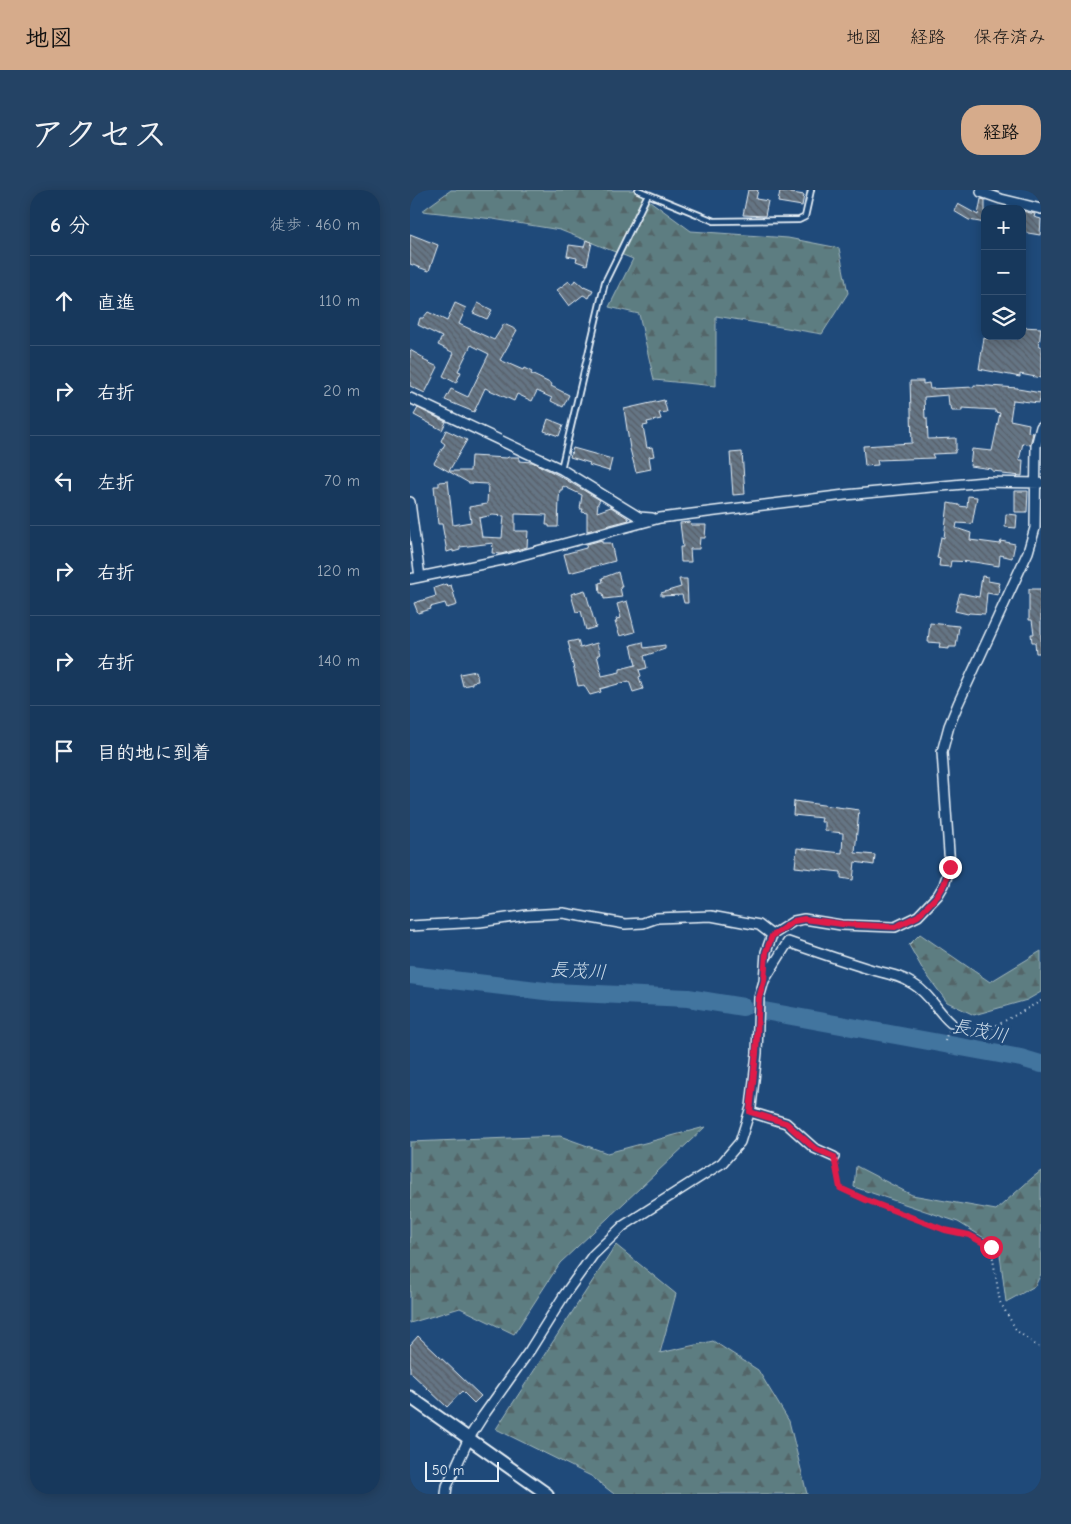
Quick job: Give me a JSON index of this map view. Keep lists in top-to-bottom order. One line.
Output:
{"water":["長茂川"],"scale_bar":"50 m","page":{"header":"地図","nav":["地図","経路","保存済み"],"title":"アクセス","buttons":"経路","heading":["6 分","徒歩 · 460 m"],"map_buttons":["+","−"],"list":[["直進","110 m"],["右折","20 m"],["左折","70 m"],["右折","120 m"],["右折","140 m"],"目的地に到着"],"scale":"50 m"}}
